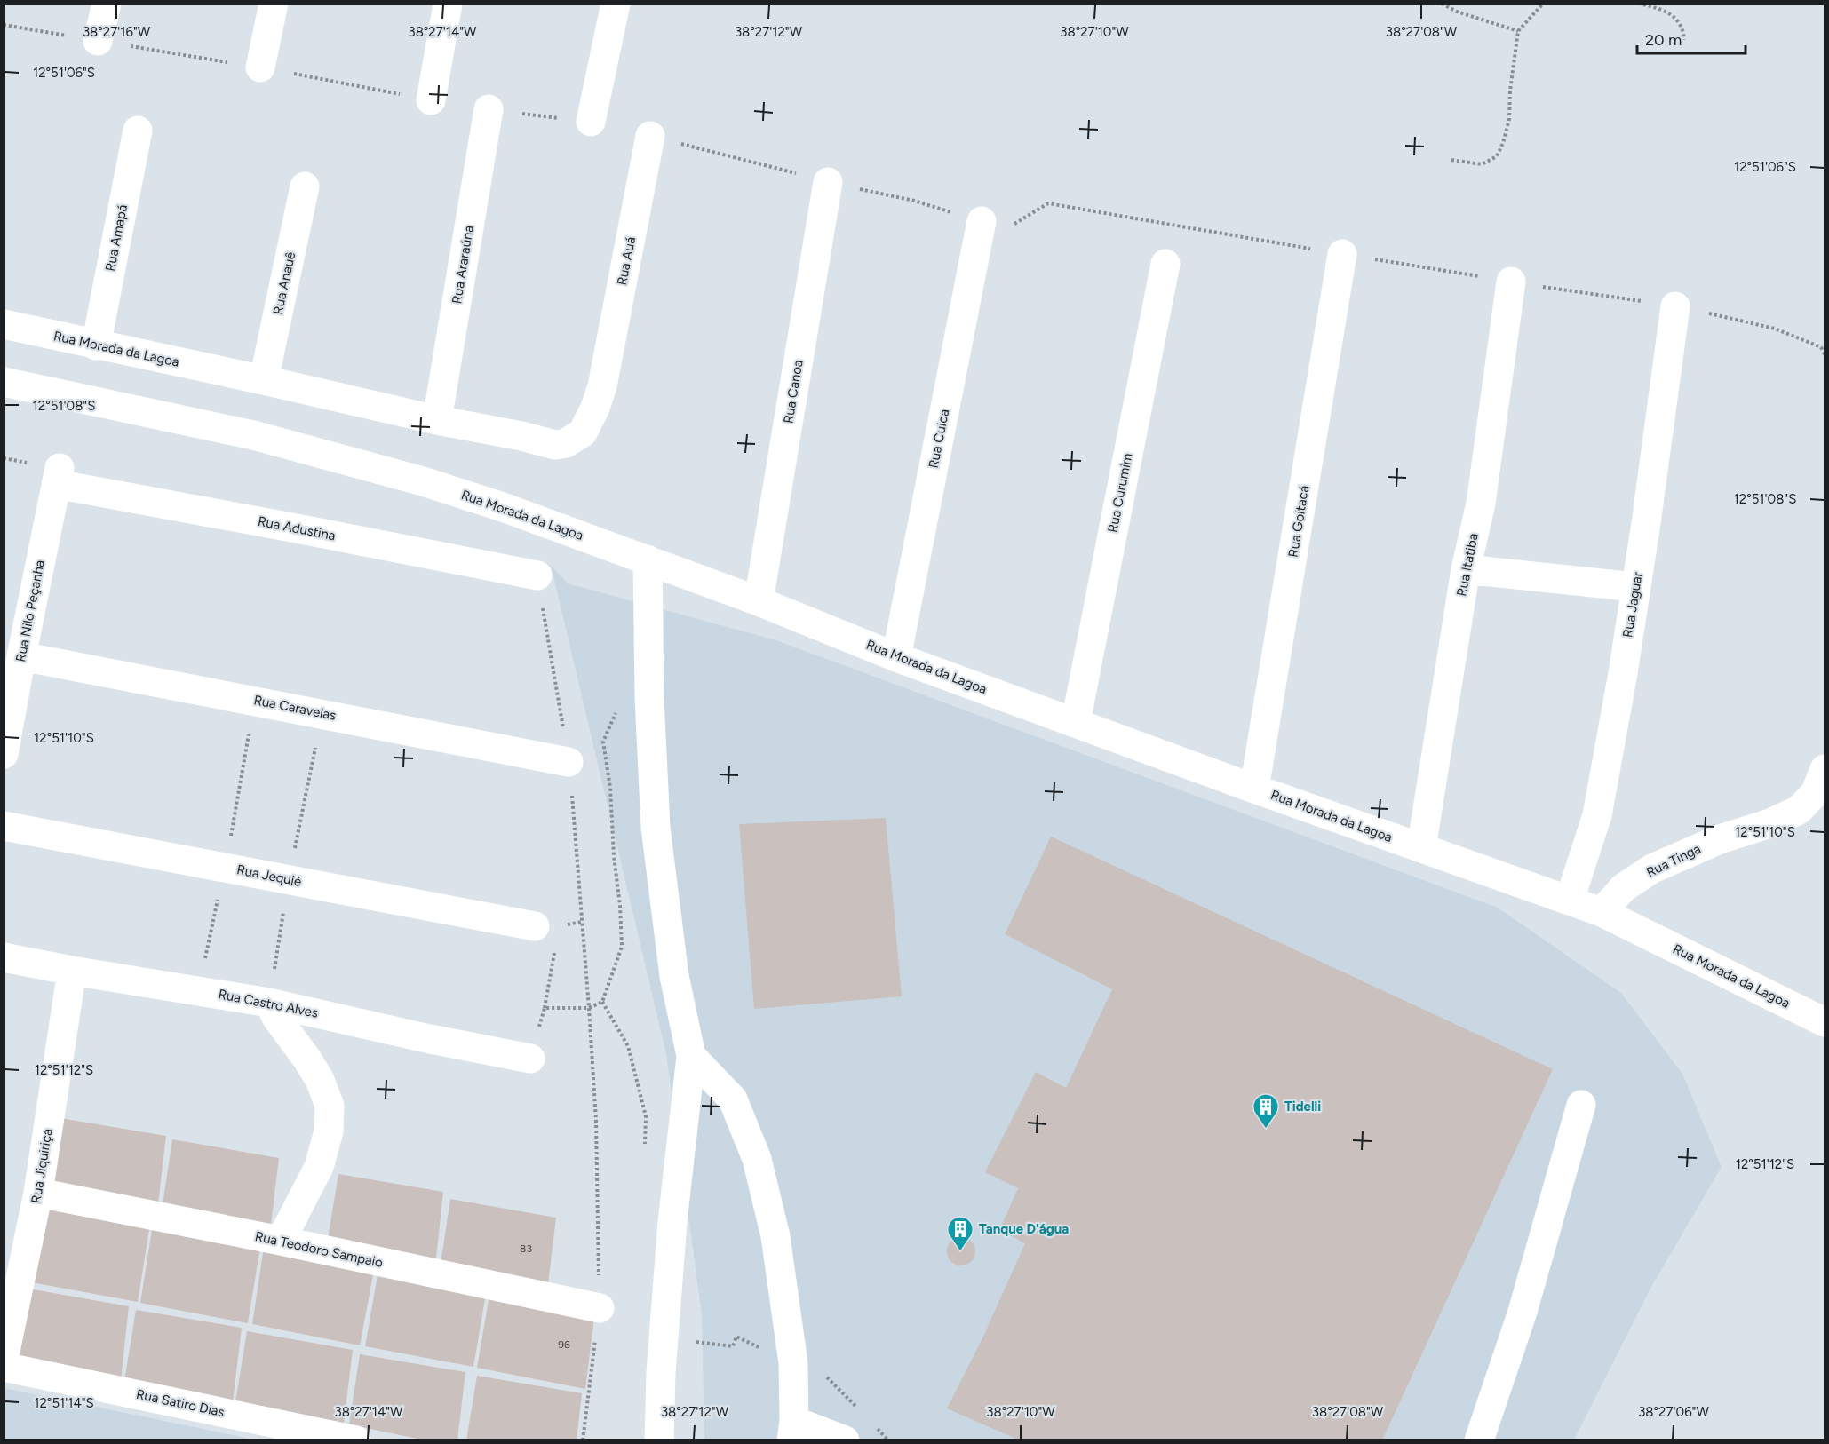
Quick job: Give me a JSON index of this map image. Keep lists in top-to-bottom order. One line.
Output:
{"streets":{"street":["Rua Amapá","Rua Auá","Rua Araraúna","Rua Anauê","Rua Morada da Lagoa","Rua Canoa","Rua Cuica","Rua Curumim","Rua Goitacá","Rua Adustina","Rua Itatiba","Rua Jaguar","Rua Nilo Peçanha","Rua Caravelas","Rua Tinga","Rua Jequié","Rua Castro Alves","Rua Jiquiriça","Rua Teodoro Sampaio","Rua Satiro Dias"]},"crossings":[["Rua Amapá","Rua Morada da Lagoa"],["Rua Auá","Rua Morada da Lagoa"],["Rua Araraúna","Rua Morada da Lagoa"],["Rua Anauê","Rua Morada da Lagoa"],["Rua Morada da Lagoa","Rua Canoa"],["Rua Morada da Lagoa","Rua Cuica"],["Rua Morada da Lagoa","Rua Curumim"],["Rua Morada da Lagoa","Rua Goitacá"],["Rua Morada da Lagoa","Rua Itatiba"],["Rua Morada da Lagoa","Rua Jaguar"],["Rua Morada da Lagoa","Rua Tinga"],["Rua Adustina","Rua Nilo Peçanha"],["Rua Nilo Peçanha","Rua Caravelas"],["Rua Castro Alves","Rua Jiquiriça"],["Rua Jiquiriça","Rua Teodoro Sampaio"]],"places":{"building":["Tidelli","Tanque D'água"]},"house_numbers":["83","96"],"scale_bar":"20 m","coordinates":["38°27'16\"W","38°27'14\"W","38°27'12\"W","38°27'10\"W","38°27'08\"W","12°51'06\"S","12°51'08\"S","12°51'10\"S","12°51'12\"S","12°51'14\"S","38°27'06\"W"]}
